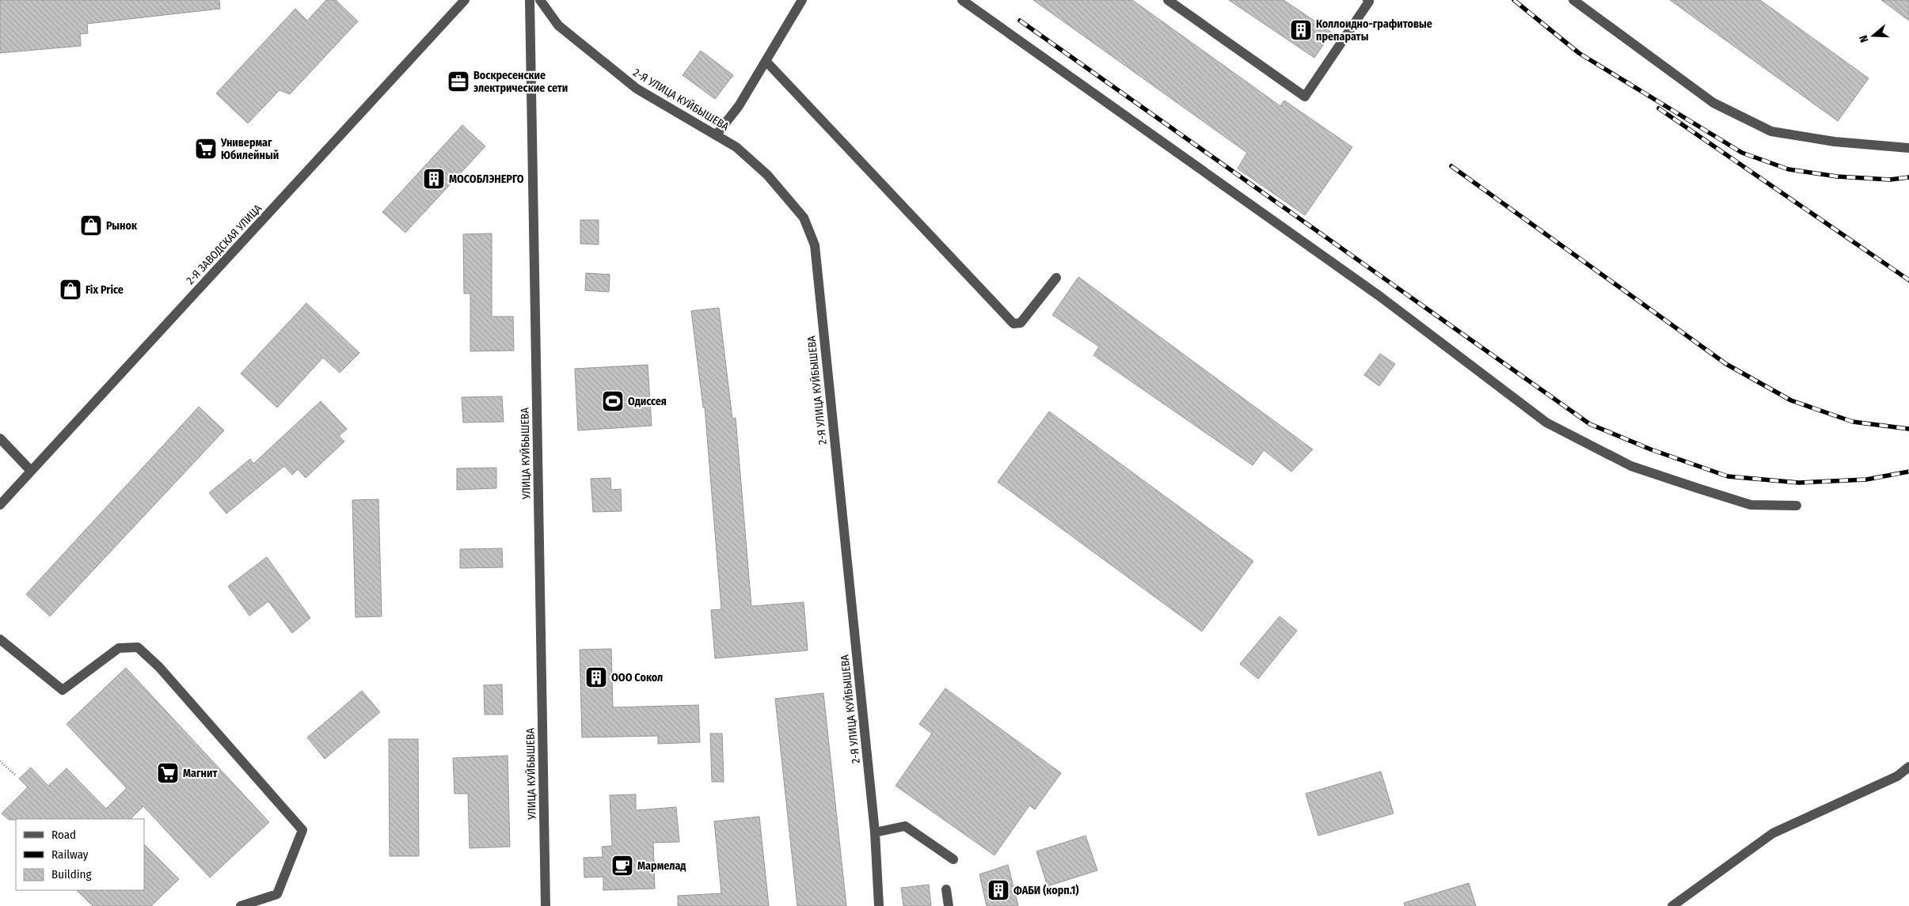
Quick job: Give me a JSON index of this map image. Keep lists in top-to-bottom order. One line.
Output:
{"streets":{"street":["2-Я УЛИЦА КУЙБЫШЕВА","2-Я ЗАВОДСКАЯ УЛИЦА","УЛИЦА КУЙБЫШЕВА"]},"places":{"building":["Коллоидно-графитовые препараты","МОСОБЛЭНЕРГО","ООО Сокол","ФАБИ (корп.1)"],"office":["Воскресенские электрические сети"],"supermarket":["Универмаг Юбилейный","Магнит"],"shop":["Рынок","Fix Price"],"sports":["Одиссея"],"cafe":["Мармелад"]},"legend":["Road","Railway","Building"],"north":"left"}
